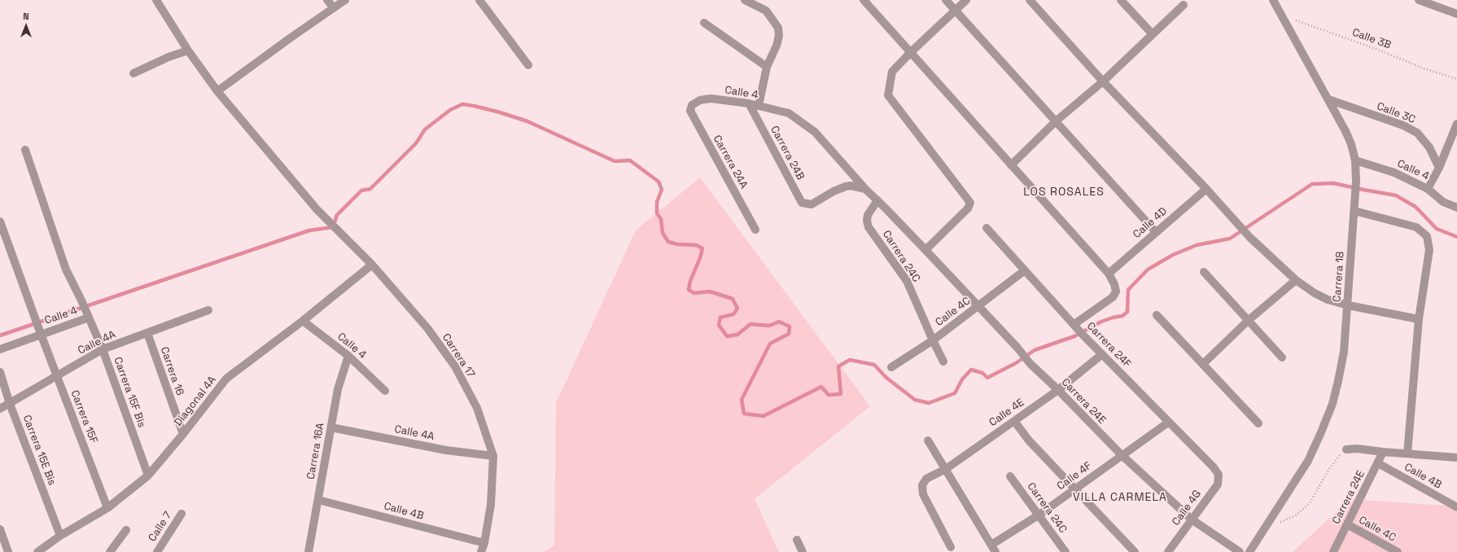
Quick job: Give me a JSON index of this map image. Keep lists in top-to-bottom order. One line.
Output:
{"streets":{"street":["Calle 4","Calle 3C","Carrera 24B","Carrera 24A","Calle 4D","Carrera 24C","Carrera 18","Calle 4C","Calle 4A","Carrera 24F","Carrera 17","Carrera 16","Carrera 15F Bis","Diagonal 4A","Carrera 24E","Calle 4E","Carrera 15F","Carrera 15E Bis","Carrera 16A","Calle 4F","Calle 4B","Calle 4G","Calle 7"],"path":["Calle 3B"]},"crossings":[["Calle 3B","Carrera 18"],["Calle 4","Carrera 24B"],["Calle 4","Carrera 24A"],["Calle 4","Carrera 24C"],["Calle 4","Carrera 18"],["Calle 4","Carrera 15F Bis"],["Calle 4","Diagonal 4A"],["Calle 4","Carrera 15F"],["Calle 4","Carrera 16A"],["Calle 3C","Carrera 18"],["Carrera 24B","Carrera 24C"],["Carrera 24C","Calle 4C"],["Carrera 24C","Carrera 24E"],["Carrera 24C","Calle 4F"],["Calle 4C","Carrera 24F"],["Calle 4C","Carrera 24E"],["Calle 4A","Carrera 17"],["Calle 4A","Carrera 16"],["Calle 4A","Carrera 15F Bis"],["Calle 4A","Carrera 15F"],["Calle 4A","Carrera 15E Bis"],["Calle 4A","Carrera 16A"],["Carrera 24F","Calle 4E"],["Carrera 24F","Calle 4F"],["Carrera 24F","Calle 4G"],["Carrera 17","Diagonal 4A"],["Carrera 17","Calle 4B"],["Carrera 16","Diagonal 4A"],["Carrera 15F Bis","Diagonal 4A"],["Diagonal 4A","Carrera 15F"],["Diagonal 4A","Carrera 15E Bis"],["Carrera 24E","Calle 4E"],["Carrera 24E","Calle 4F"],["Carrera 24E","Calle 4B"],["Carrera 24E","Calle 4G"],["Carrera 16A","Calle 4B"]],"districts":["LOS ROSALES","VILLA CARMELA"],"north":"top"}
